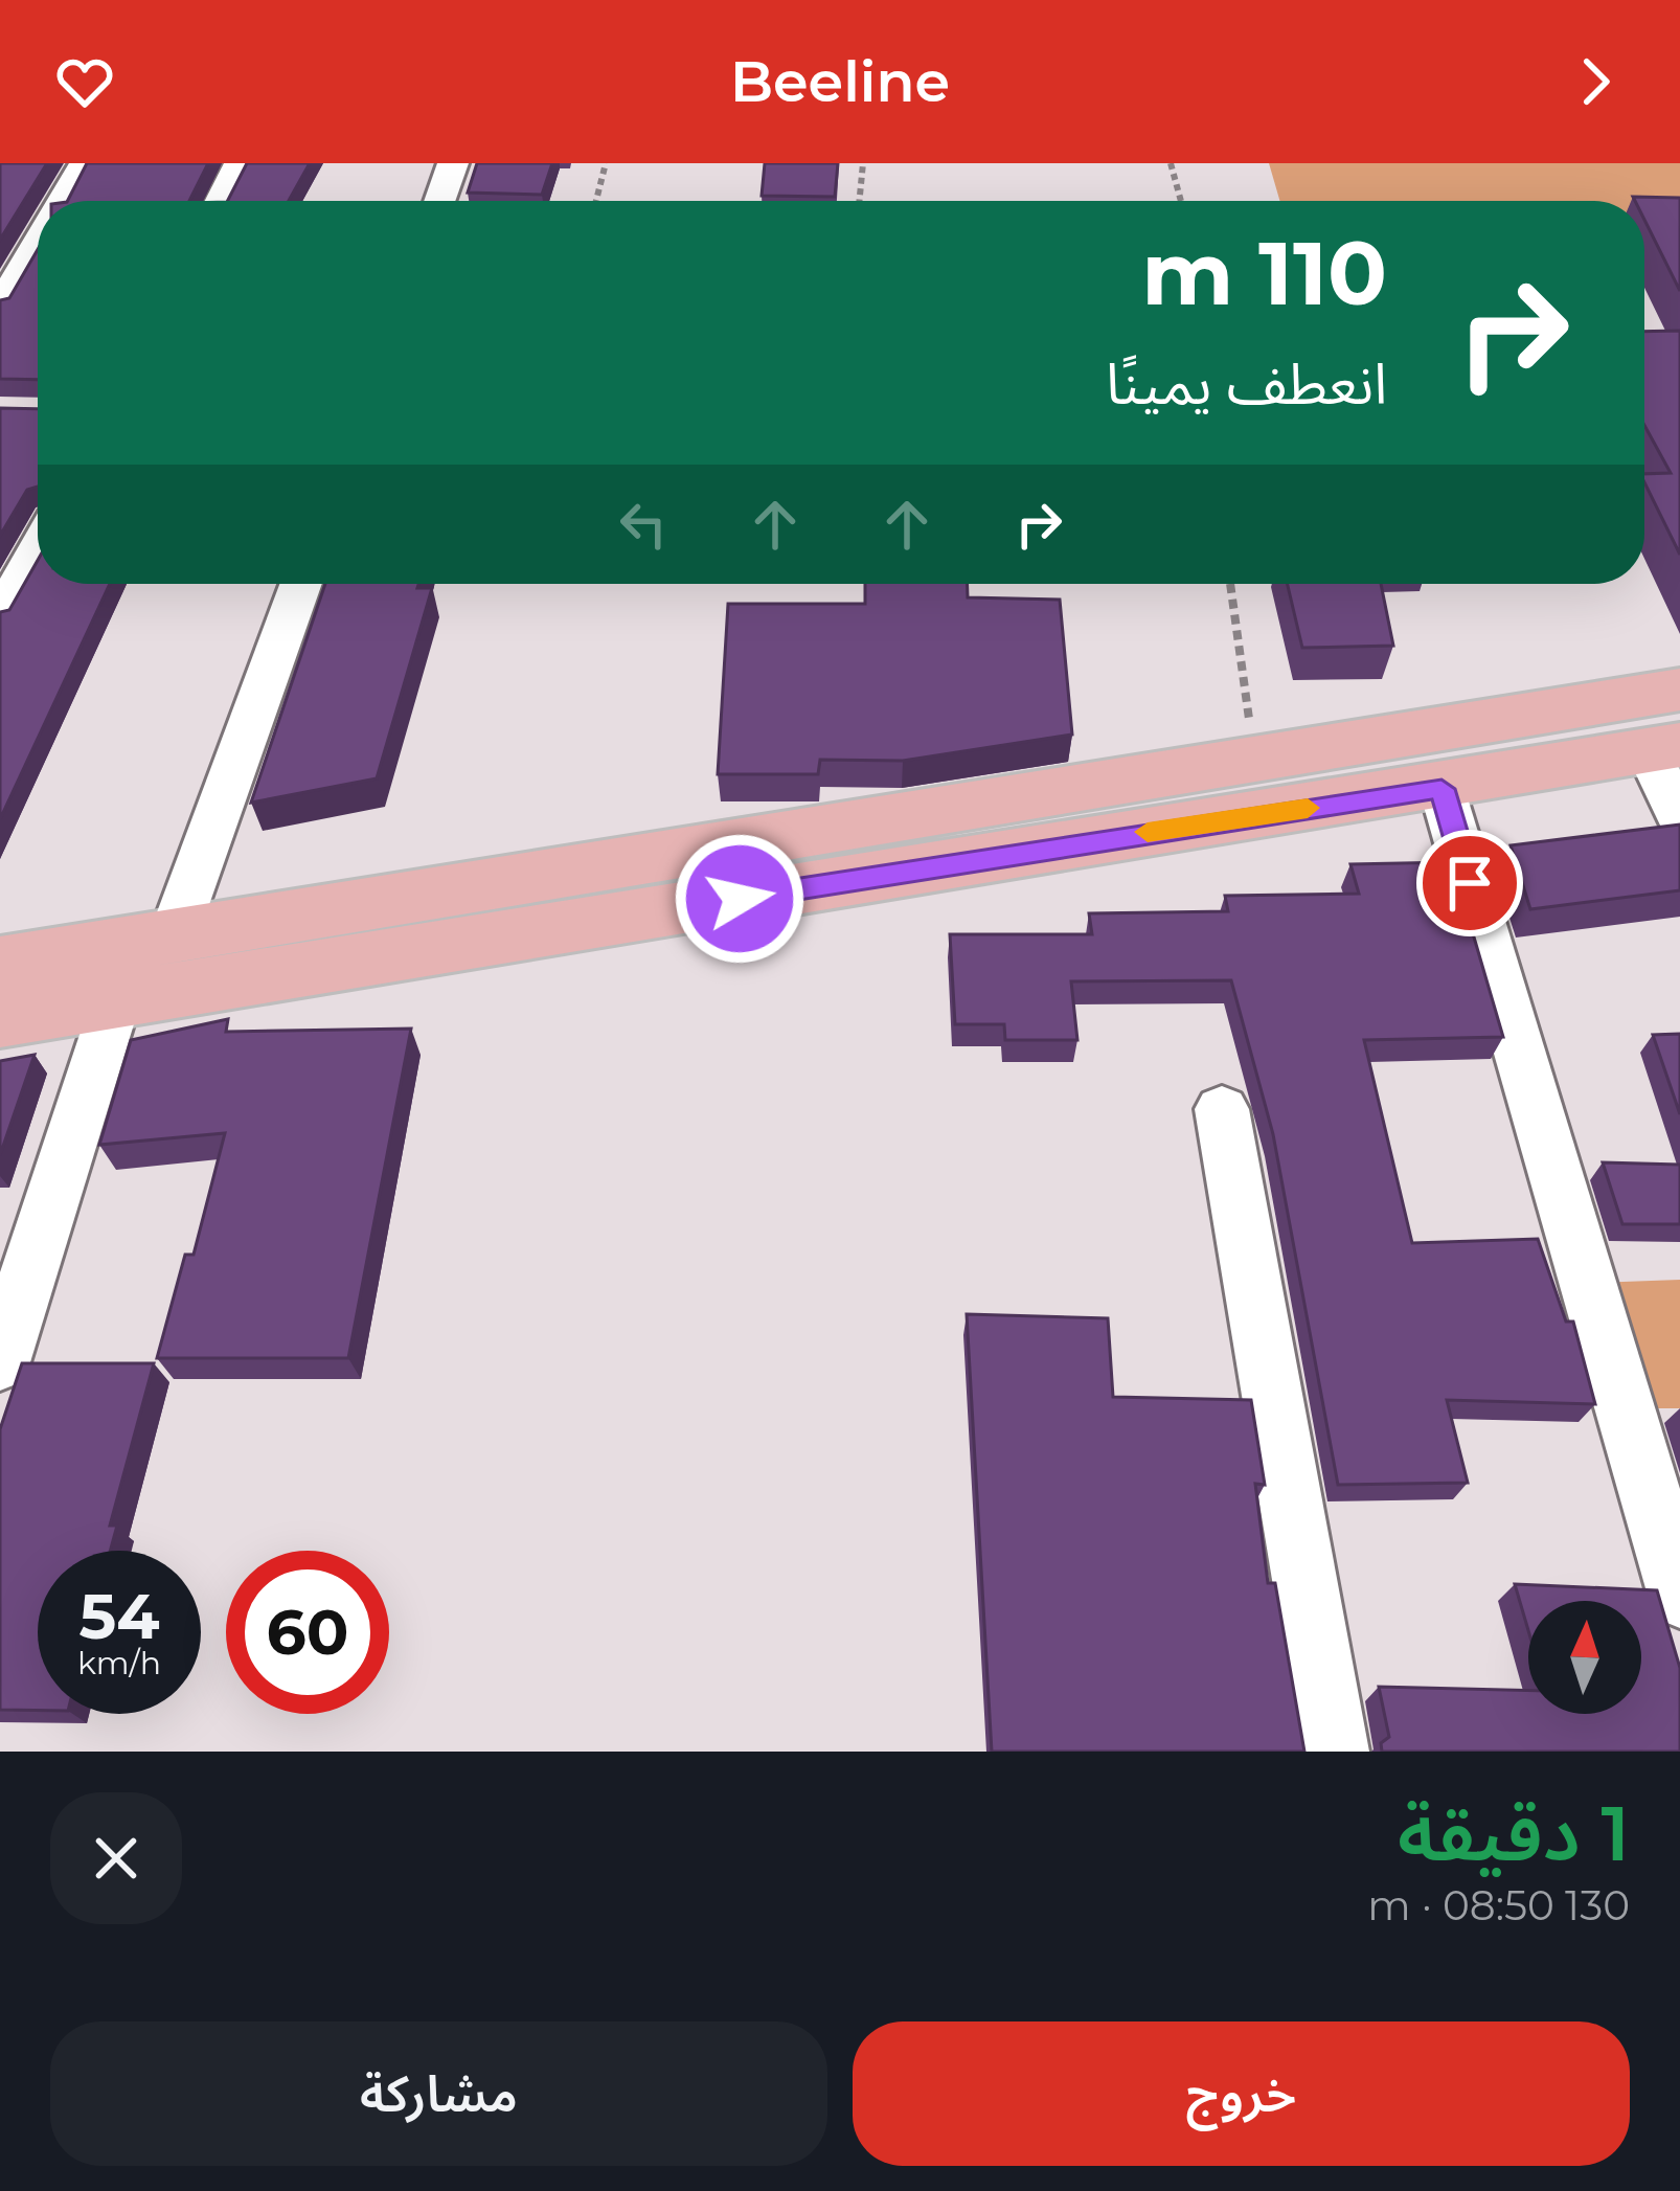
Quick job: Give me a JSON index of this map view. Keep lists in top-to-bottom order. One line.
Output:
{"north":"top","page":{"header":"Beeline","turn":["110 m","انعطف يمينًا"],"speed":"54 km/h","limit":"60","heading":["1 دقيقة","130 m · 08:50"],"buttons":["خروج","مشاركة"]}}
